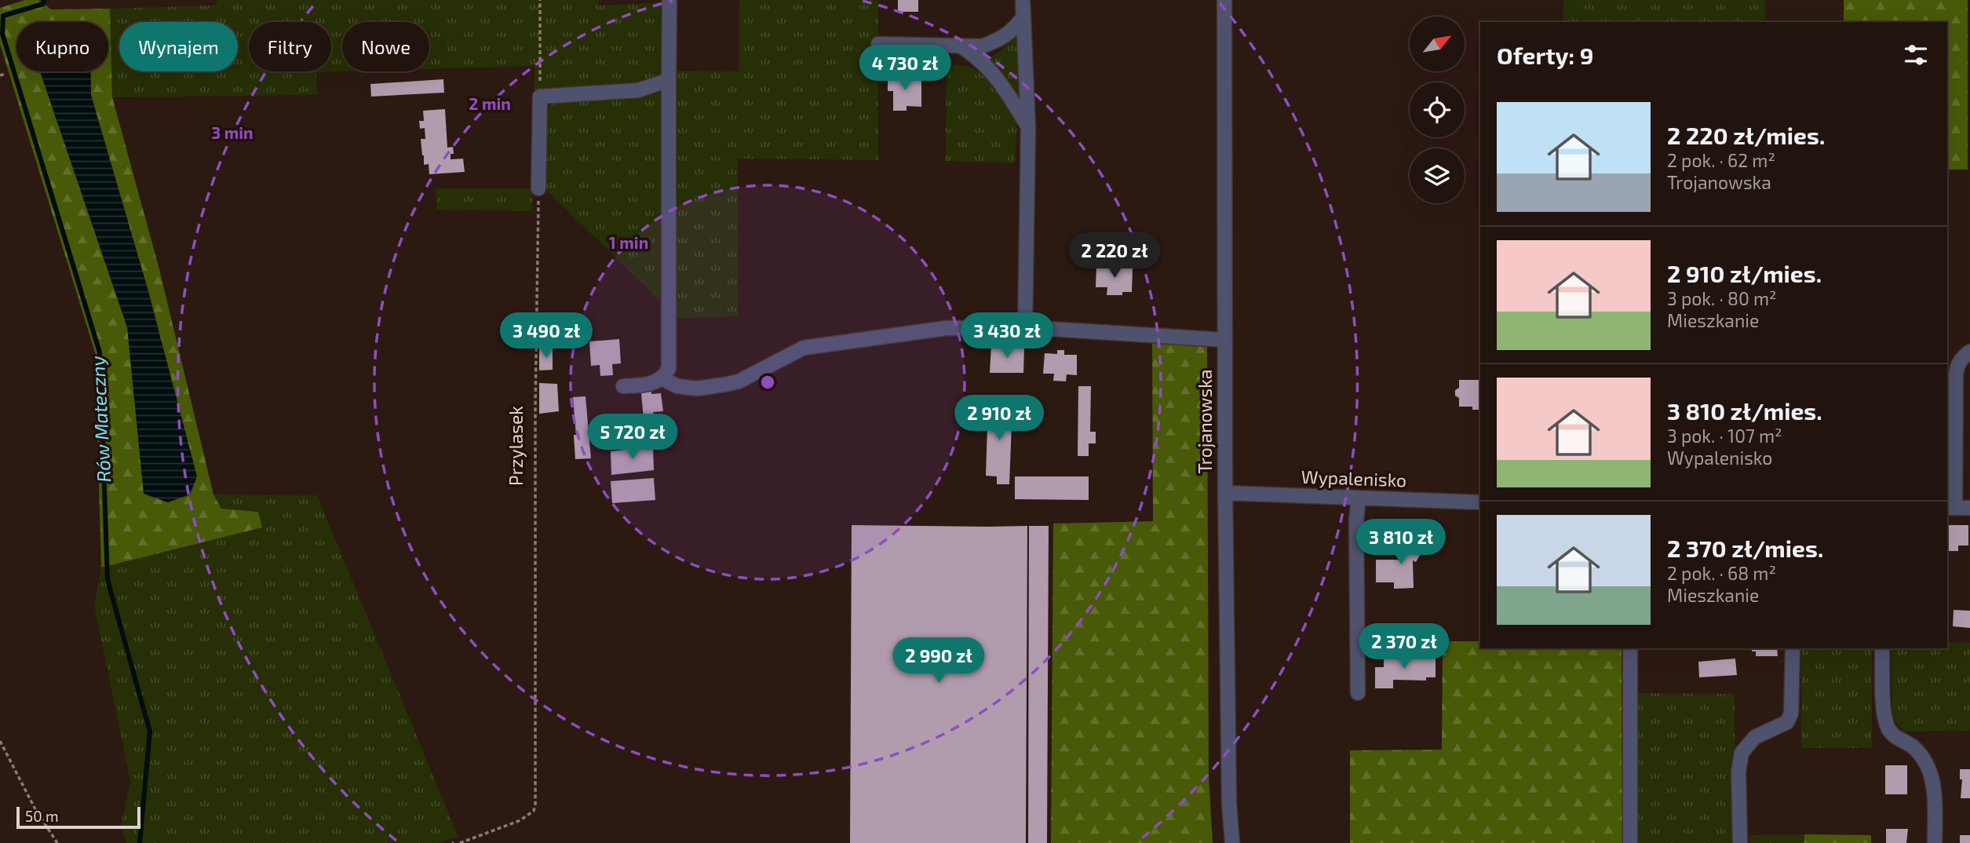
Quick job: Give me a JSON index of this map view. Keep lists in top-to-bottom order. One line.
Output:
{"streets":{"street":["Trojanowska","Wypalenisko"],"path":["Przylasek"]},"crossings":[["Trojanowska","Wypalenisko"]],"water":["Rów Mateczny"],"scale_bar":"50 m","north":"top right","page":{"chip":["Kupno","Wynajem","Filtry","Nowe"],"heading":"Oferty: 9","price":["4 730 zł","2 220 zł","3 490 zł","3 430 zł","2 910 zł","5 720 zł","3 810 zł","2 370 zł","2 990 zł"],"list":[{"name":"2 220 zł/mies.","note":"2 pok. · 62 m² · Trojanowska"},{"name":"2 910 zł/mies.","note":"3 pok. · 80 m² · Mieszkanie"},{"name":"3 810 zł/mies.","note":"3 pok. · 107 m² · Wypalenisko"},{"name":"2 370 zł/mies.","note":"2 pok. · 68 m² · Mieszkanie"}],"scale":"50 m"},"rings":["2 min","3 min","1 min"]}
